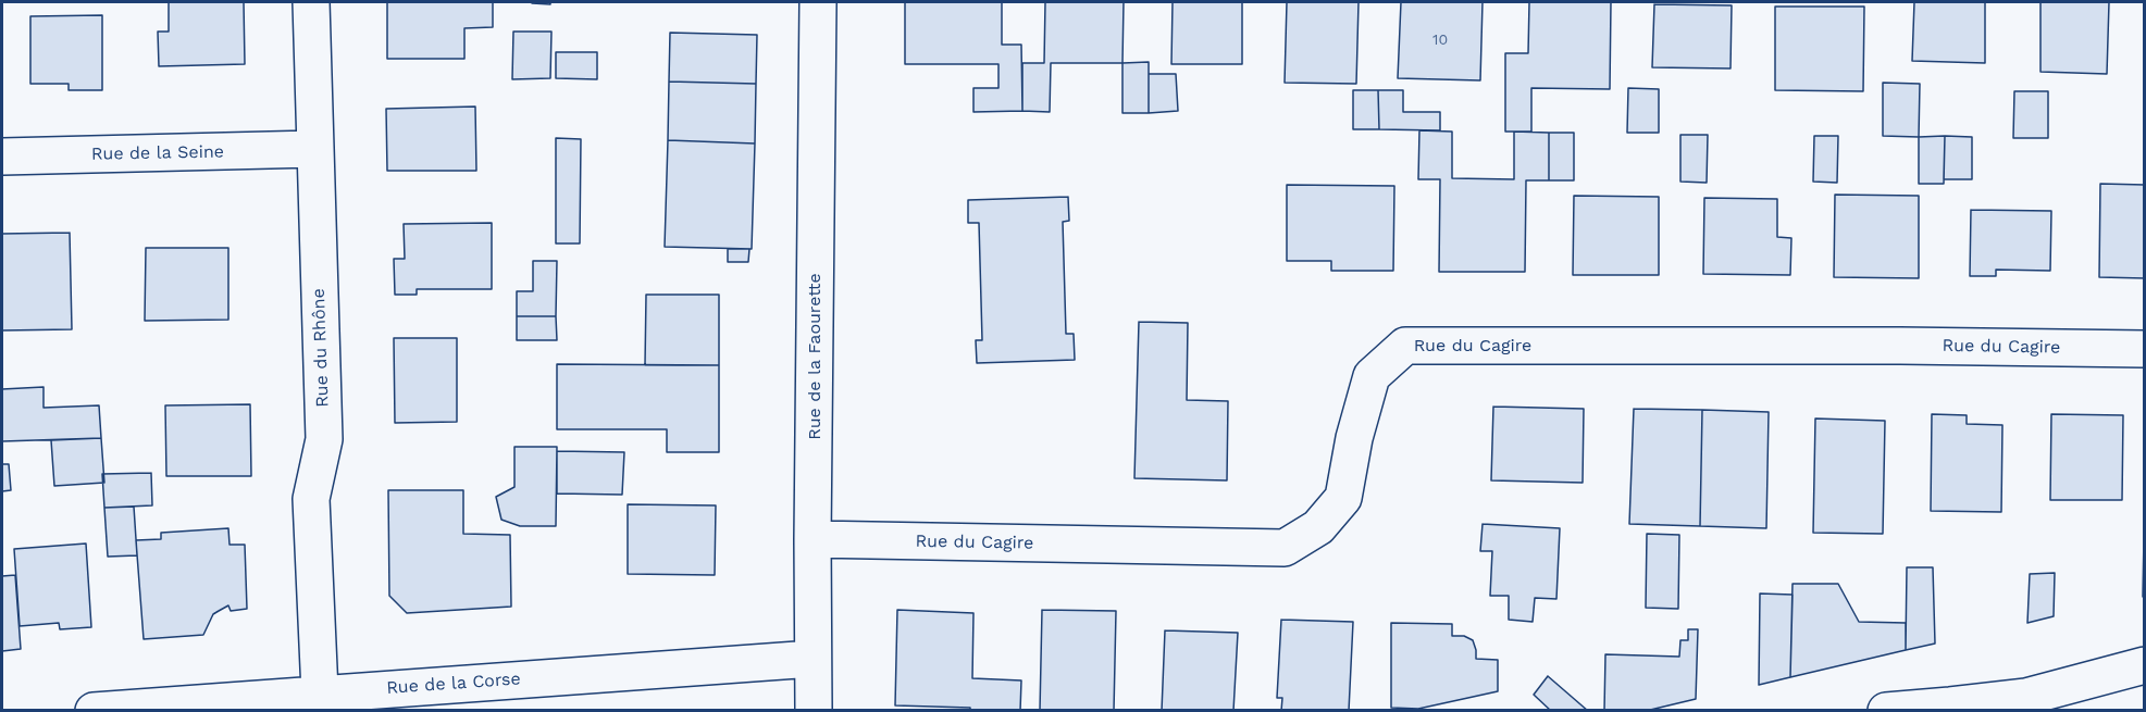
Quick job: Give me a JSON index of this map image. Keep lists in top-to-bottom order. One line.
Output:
{"streets":{"street":["Rue de la Seine","Rue du Cagire","Rue du Rhône","Rue de la Faourette","Rue de la Corse"]},"crossings":[["Rue de la Seine","Rue du Rhône"],["Rue du Cagire","Rue de la Faourette"],["Rue du Rhône","Rue de la Corse"],["Rue de la Faourette","Rue de la Corse"]],"house_numbers":["10"]}
